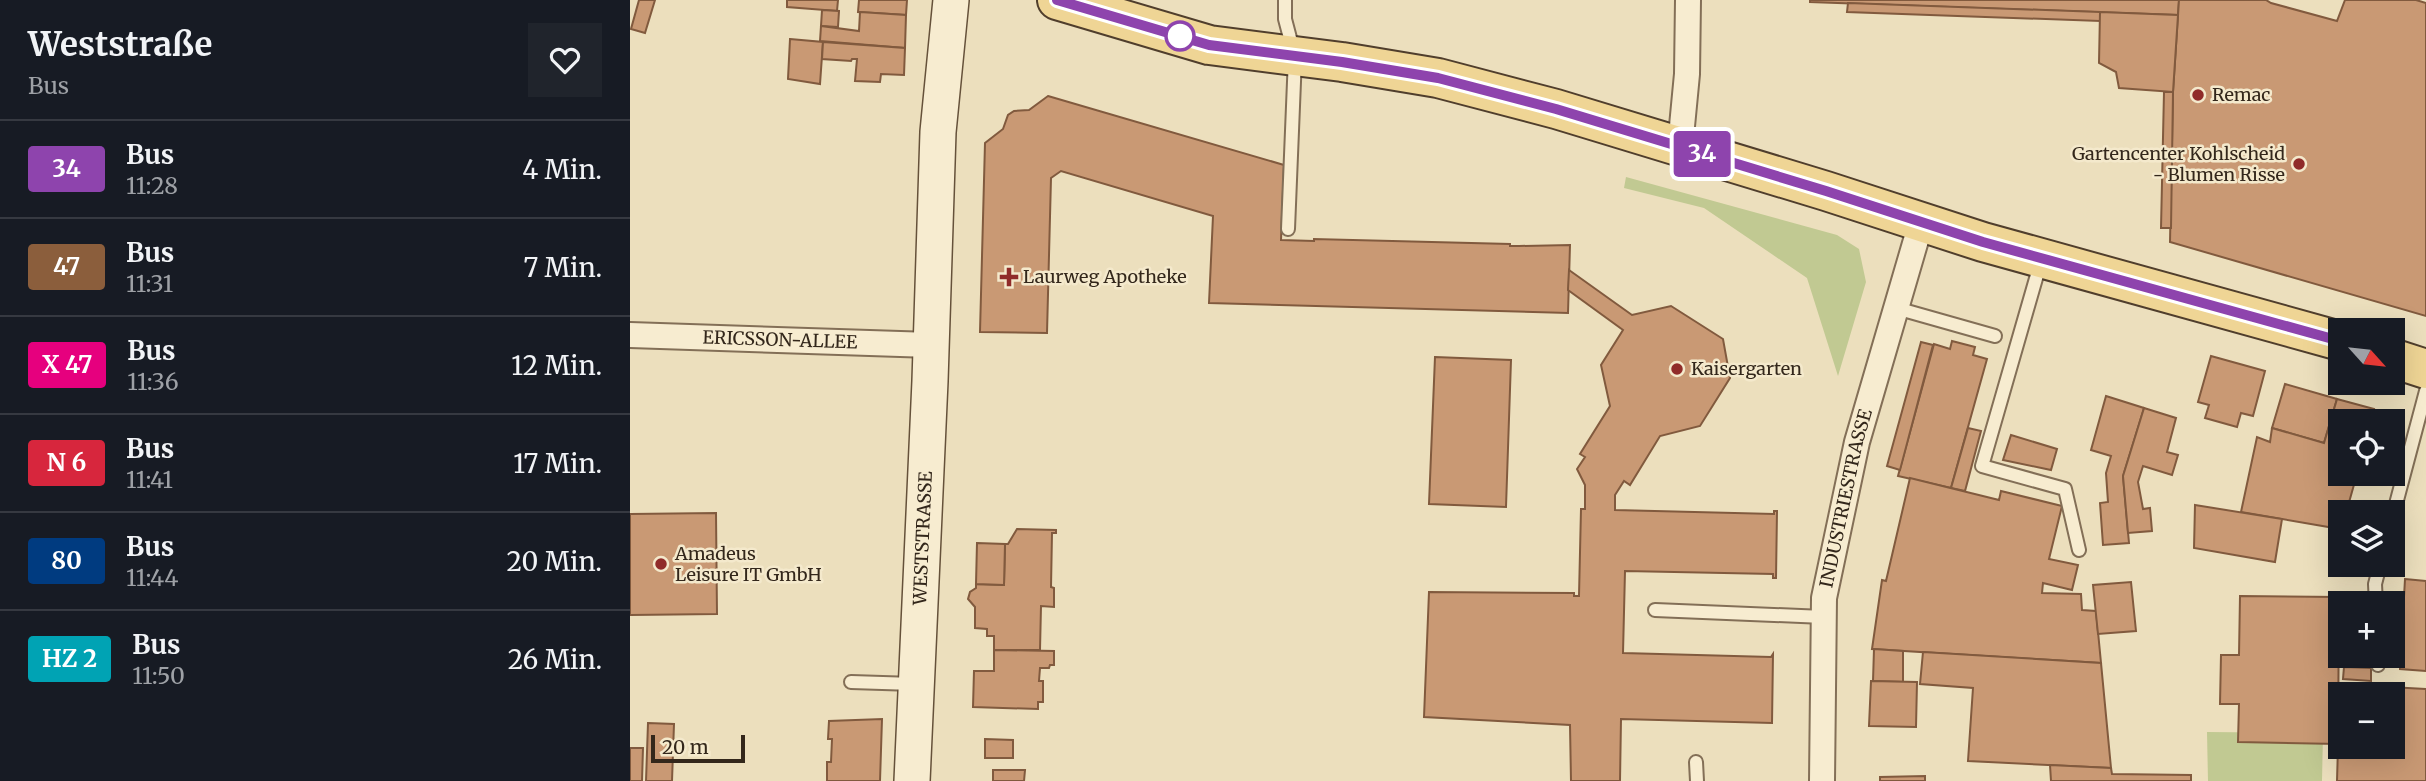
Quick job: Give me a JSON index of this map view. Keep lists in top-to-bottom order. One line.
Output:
{"streets":{"main road":["WESTSTRASSE"],"street":["ERICSSON-ALLEE","INDUSTRIESTRASSE"]},"crossings":[["ERICSSON-ALLEE","WESTSTRASSE"]],"places":{"other":["Remac","Gartencenter Kohlscheid - Blumen Risse","Kaisergarten","Amadeus Leisure IT GmbH"],"health":["Laurweg Apotheke"]},"lines":["bus line 34"],"scale_bar":"20 m","north":"bottom right","page":{"heading":["Weststraße","Bus"],"on_map":"34","list":[{"mark":"34","name":"Bus","note":"11:28","value":"4 Min."},{"mark":"47","name":"Bus","note":"11:31","value":"7 Min."},{"mark":"X 47","name":"Bus","note":"11:36","value":"12 Min."},{"mark":"N 6","name":"Bus","note":"11:41","value":"17 Min."},{"mark":"80","name":"Bus","note":"11:44","value":"20 Min."},{"mark":"HZ 2","name":"Bus","note":"11:50","value":"26 Min."}],"map_buttons":["+","−"],"scale":"20 m"}}
